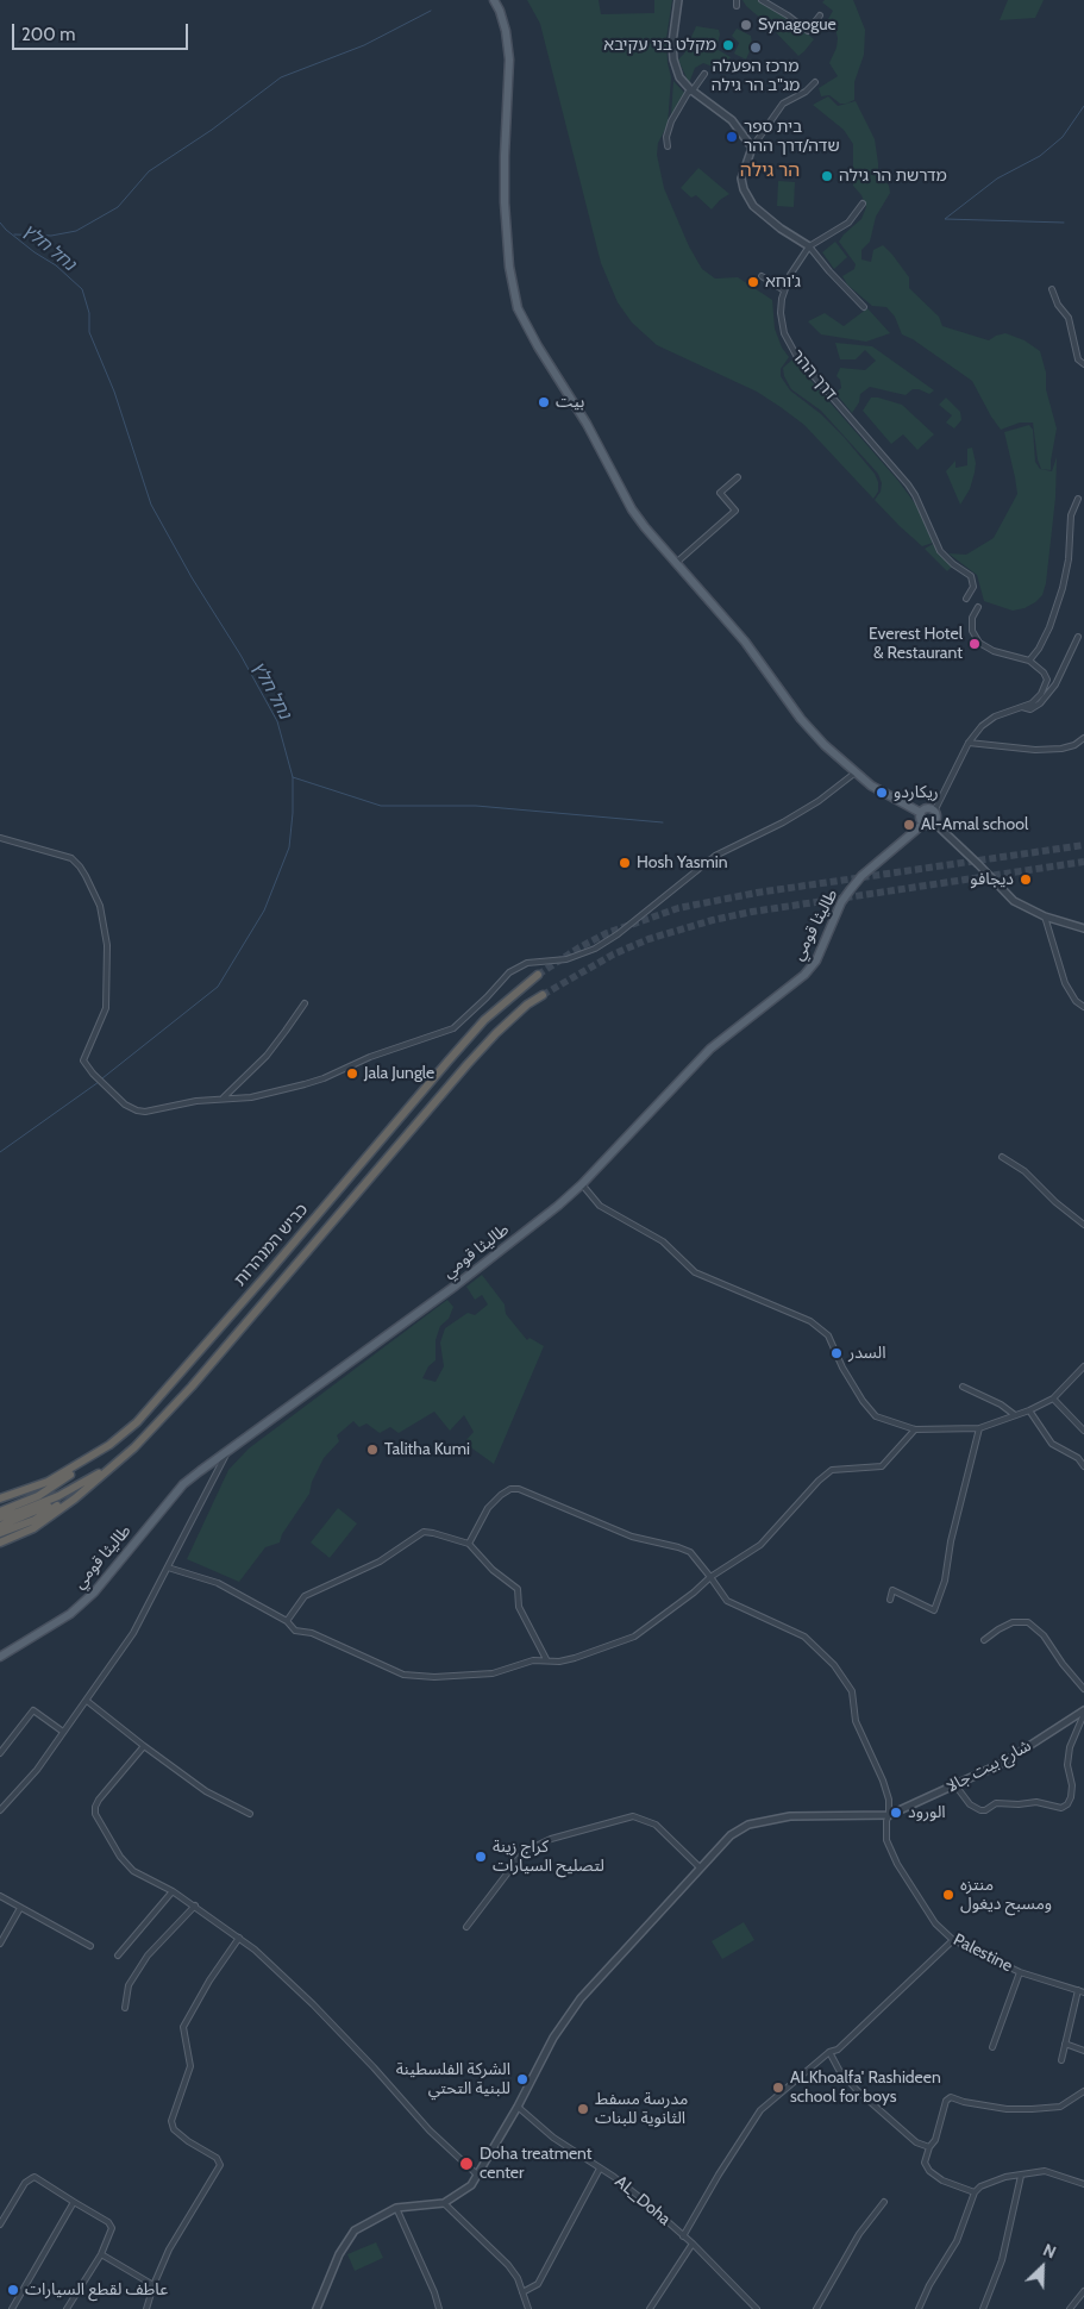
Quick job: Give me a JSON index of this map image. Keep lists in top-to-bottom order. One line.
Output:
{"streets":{"highway":["כביש המנהרות"],"main road":["طاليثا قومي"],"street":["דרך ההר","شارع بيت جالا","Palestine","AL_Doha"]},"crossings":[["شارع بيت جالا","Palestine"]],"districts":["הר גילה"],"water":["נחל חלץ"],"places":["Synagogue","מקלט בני עקיבא","מרכז הפעלה מג\"ב הר גילה","בית ספר שדה/דרך ההר","מדרשת הר גילה","ג'וחא","بيت","Everest Hotel & Restaurant","ريكاردو","Al-Amal school","Hosh Yasmin","ديجافو","Jala Jungle","السدر","Talitha Kumi","الورود","كراج زينة لتصليح السيارات","منتزه ومسبح ديغول","الشركة الفلسطينة للبنية التحتي","ALKhoalfa' Rashideen school for boys","مدرسة مسفط الثانوية للبنات","Doha treatment center","عاطف لقطع السيارات"],"scale_bar":"200 m","north":"top right"}
